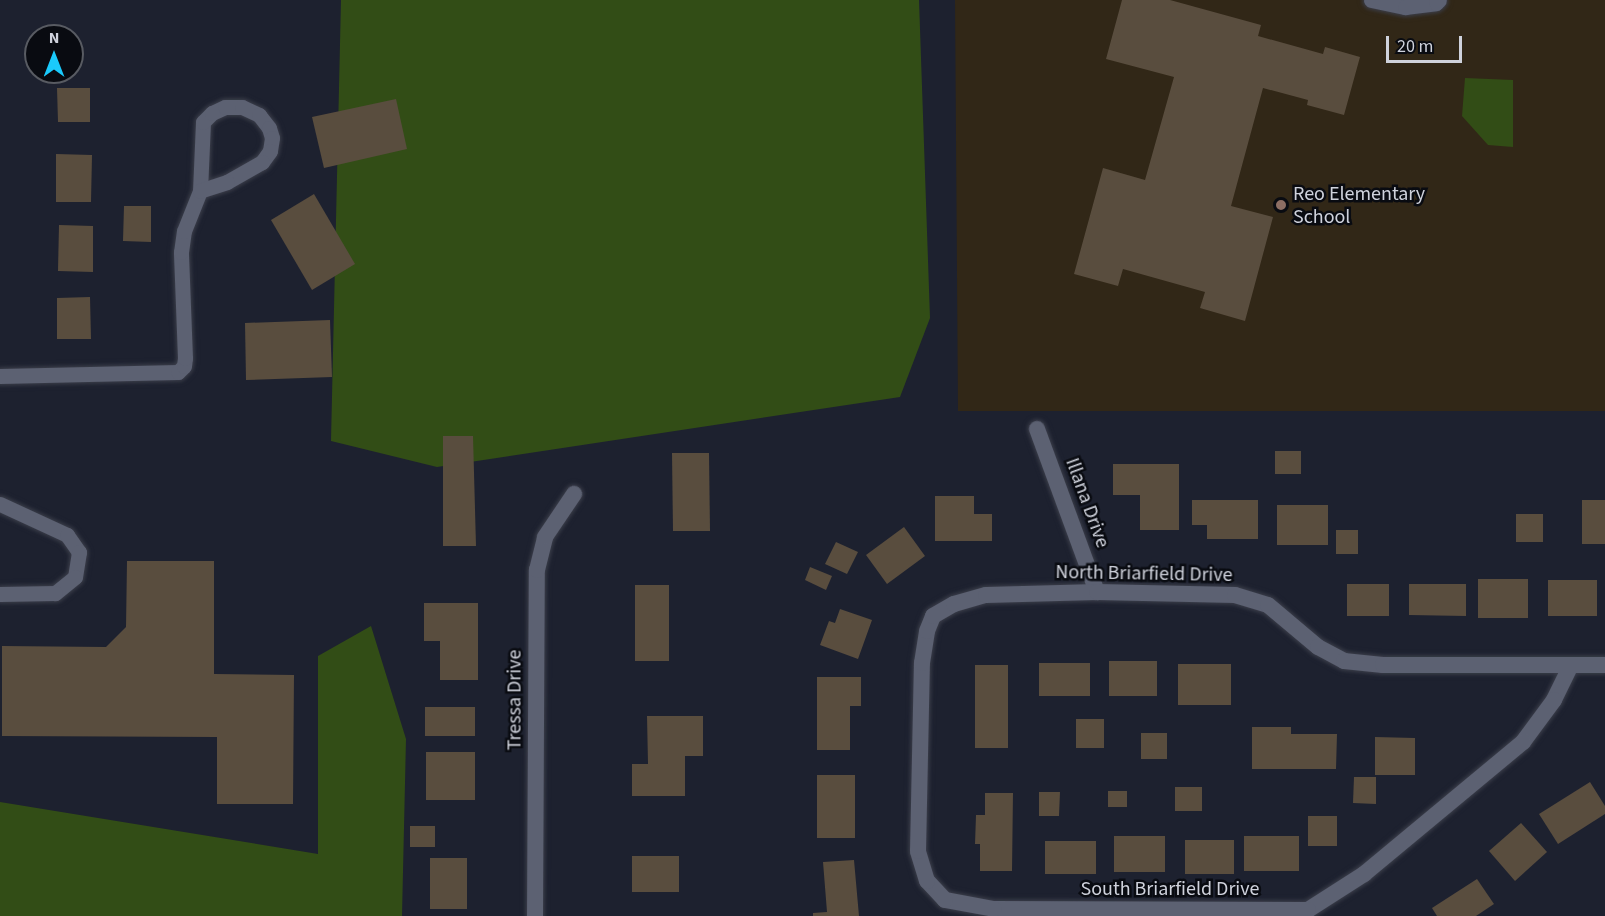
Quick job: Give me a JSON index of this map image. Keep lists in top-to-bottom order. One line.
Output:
{"streets":{"street":["Illana Drive","North Briarfield Drive","Tressa Drive","South Briarfield Drive"]},"crossings":[["Illana Drive","North Briarfield Drive"],["North Briarfield Drive","South Briarfield Drive"]],"places":["Reo Elementary School"],"scale_bar":"20 m","north":"top"}
